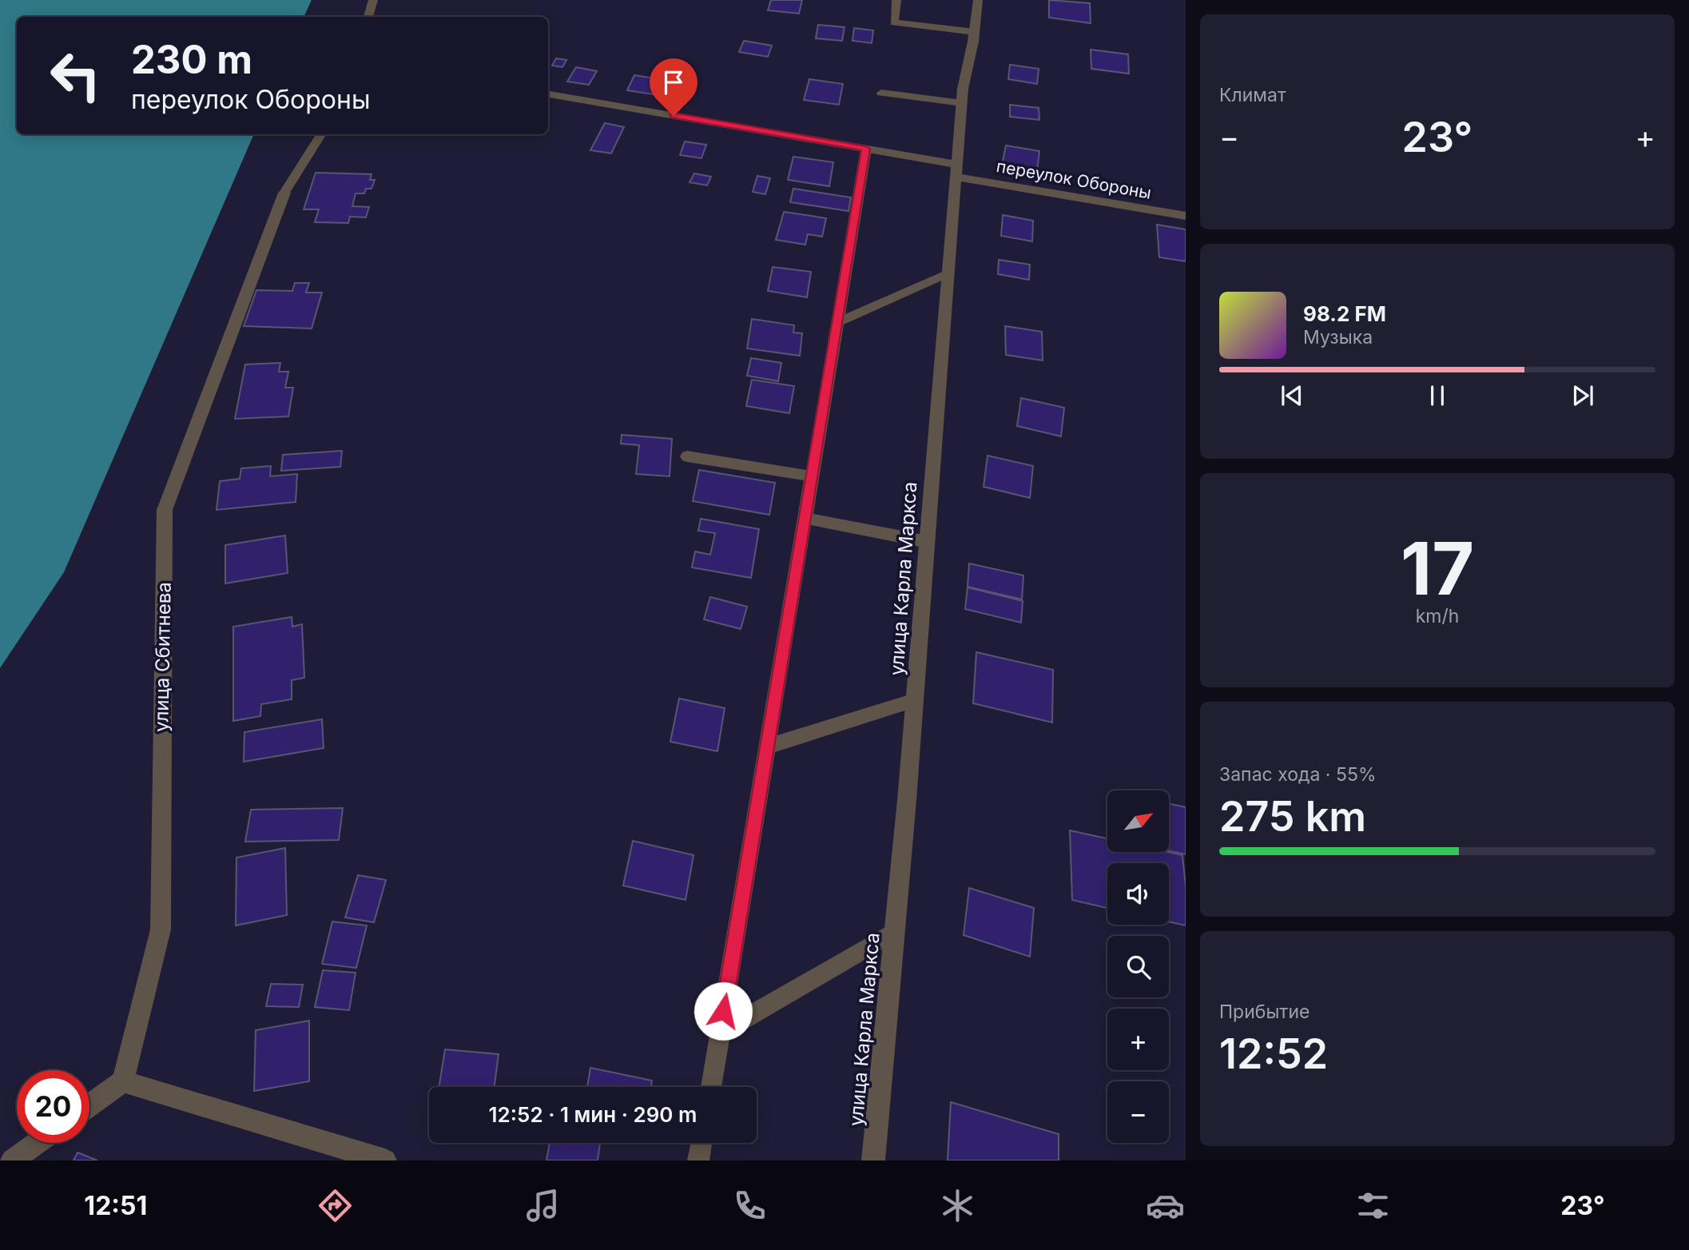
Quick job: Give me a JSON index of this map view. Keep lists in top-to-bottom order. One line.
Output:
{"streets":{"street":["переулок Обороны","улица Карла Маркса","улица Сбитнева"]},"crossings":[["переулок Обороны","улица Карла Маркса"]],"north":"top right","page":{"tile":["Климат",["17","km/h"],["Запас хода · 55%","275 km"],["Прибытие","12:52"]],"turn":["230 m","переулок Обороны"],"heat":["−","23°","+"],"song":["98.2 FM","Музыка"],"map_buttons":["+","−"],"limit":"20","trip":"12:52 · 1 мин · 290 m","tabs":["12:51","23°"]}}
